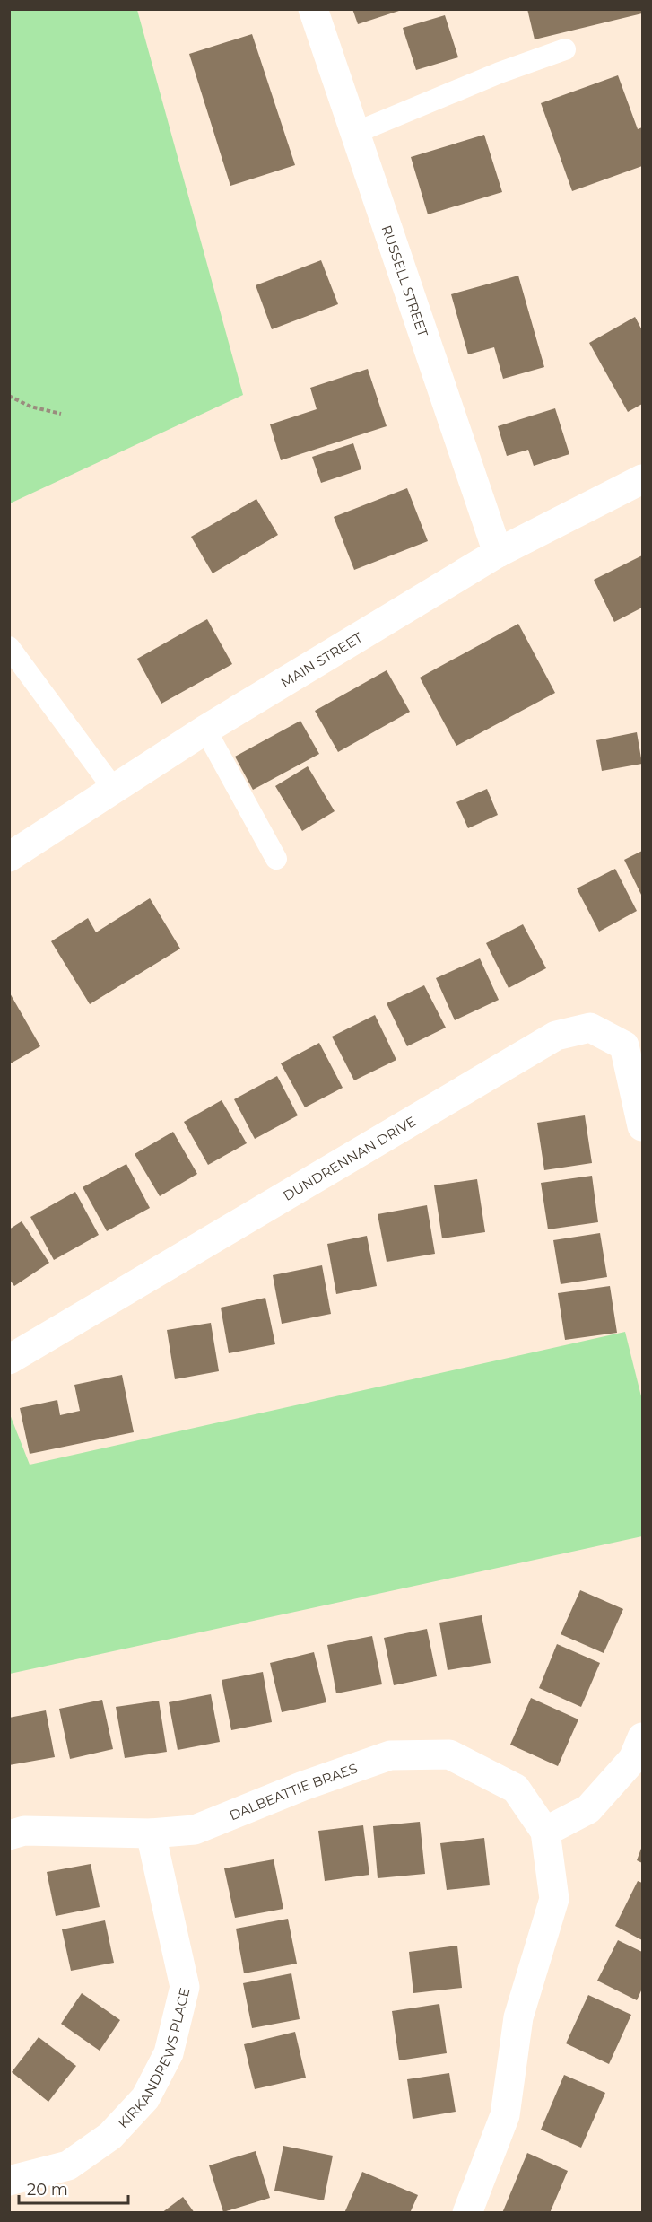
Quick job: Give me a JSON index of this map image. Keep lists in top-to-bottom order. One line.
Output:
{"streets":{"street":["RUSSELL STREET","MAIN STREET","DUNDRENNAN DRIVE","DALBEATTIE BRAES","KIRKANDREWS PLACE"]},"crossings":[["RUSSELL STREET","MAIN STREET"],["DALBEATTIE BRAES","KIRKANDREWS PLACE"]],"scale_bar":"20 m"}
